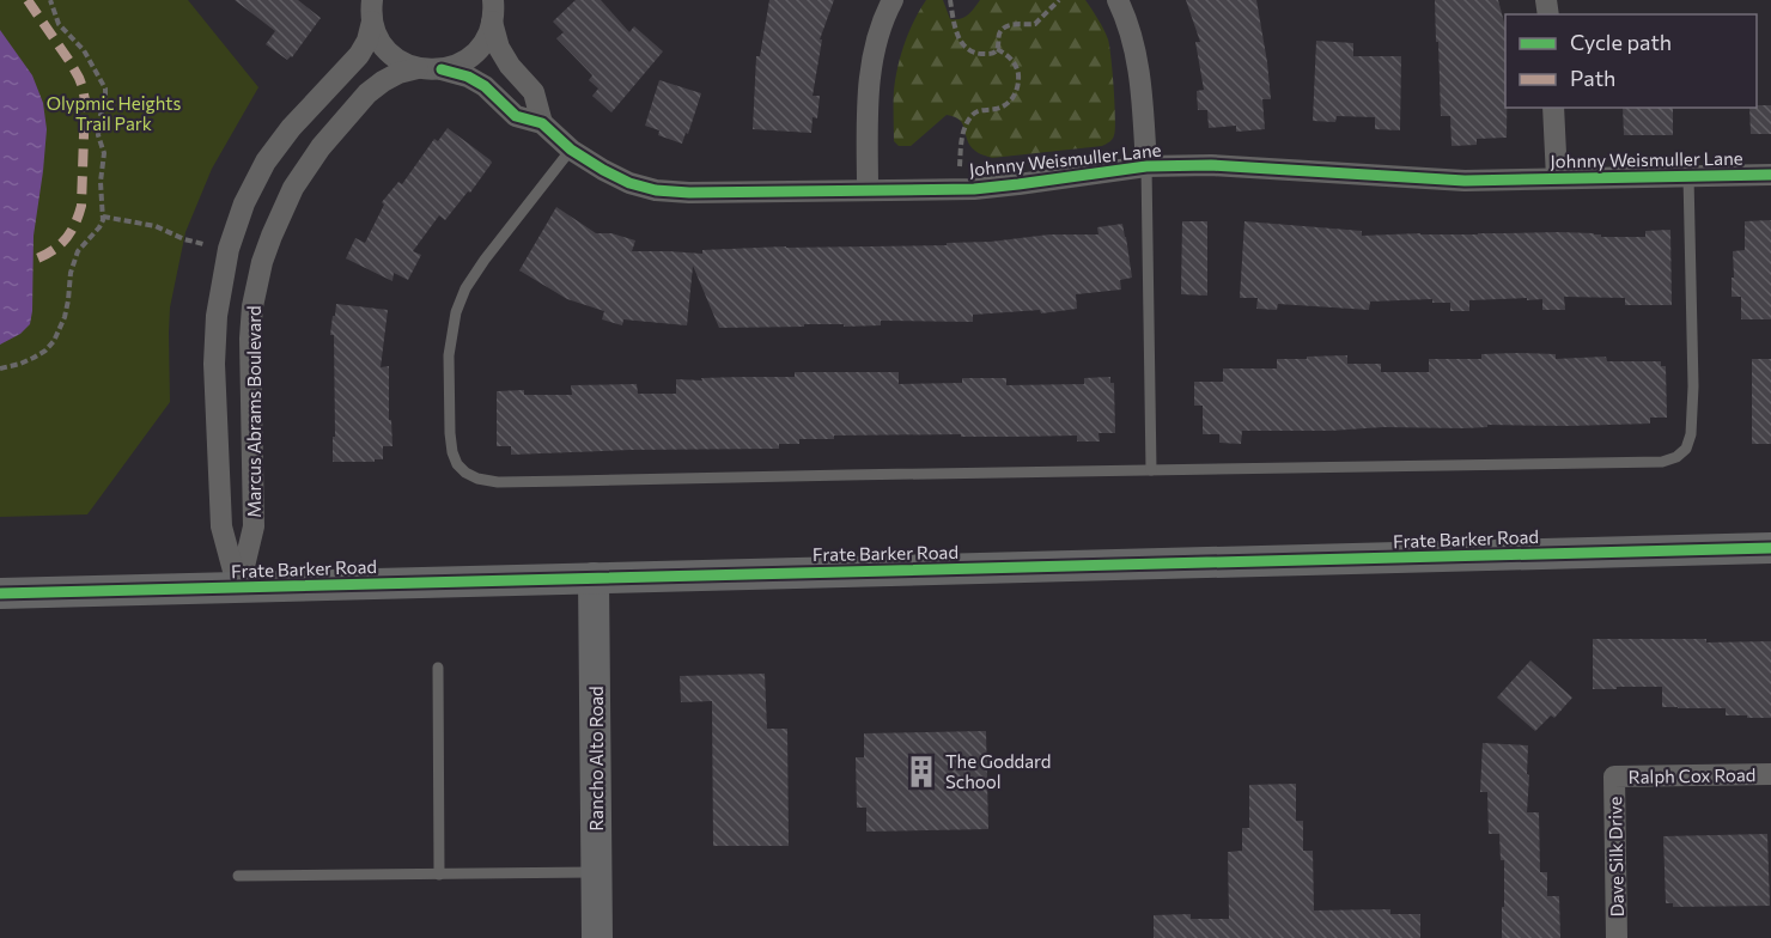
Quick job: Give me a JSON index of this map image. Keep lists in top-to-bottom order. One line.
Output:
{"streets":{"street":["Johnny Weismuller Lane","Marcus Abrams Boulevard","Frate Barker Road","Rancho Alto Road","Ralph Cox Road","Dave Silk Drive"]},"crossings":[["Marcus Abrams Boulevard","Frate Barker Road"],["Frate Barker Road","Rancho Alto Road"],["Ralph Cox Road","Dave Silk Drive"]],"parks":["Olypmic Heights Trail Park"],"places":{"building":["The Goddard School"]},"legend":["Cycle path","Path"]}
